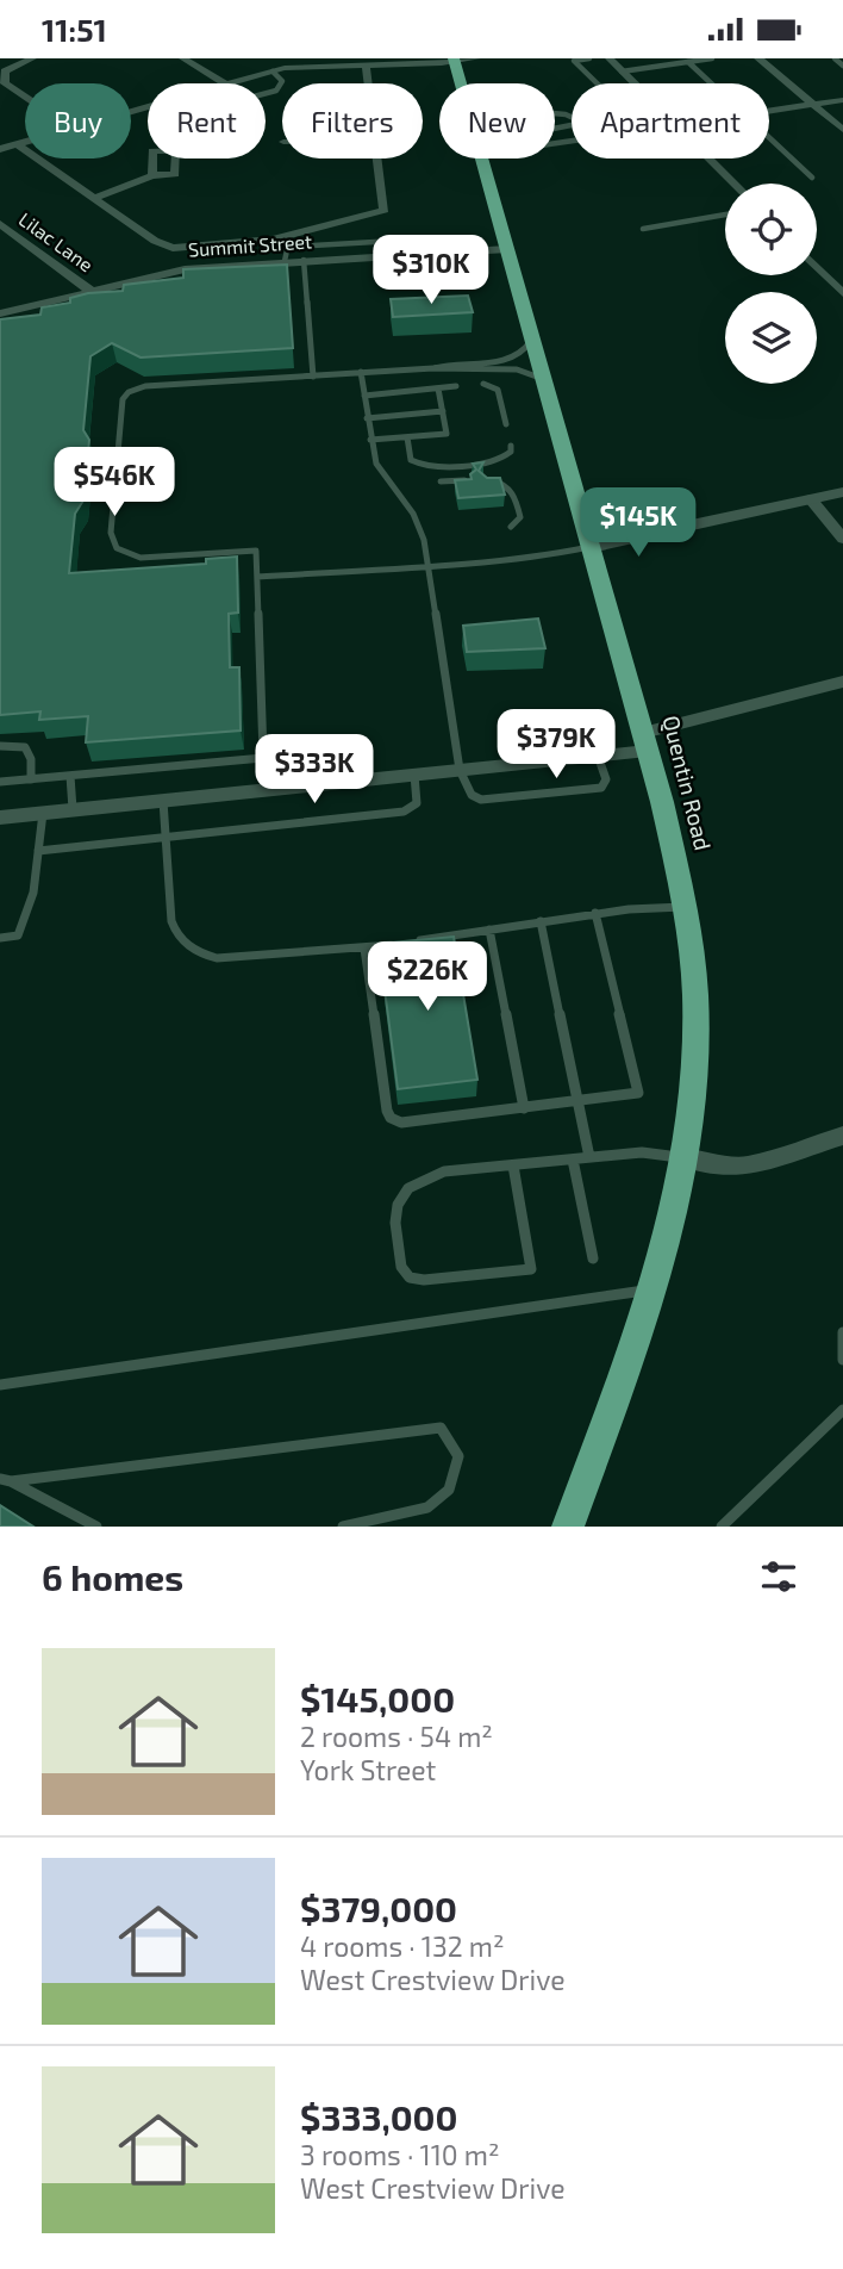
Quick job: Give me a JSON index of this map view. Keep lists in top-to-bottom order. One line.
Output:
{"streets":{"highway":["Quentin Road"],"street":["Lilac Lane","Summit Street"]},"crossings":[["Lilac Lane","Summit Street"],["Summit Street","Quentin Road"]],"page":{"status":"11:51","chip":["Buy","Rent","Filters","New","Apartment"],"price":["$310K","$546K","$145K","$379K","$333K","$226K"],"heading":"6 homes","list":[{"name":"$145,000","note":"2 rooms · 54 m² · York Street"},{"name":"$379,000","note":"4 rooms · 132 m² · West Crestview Drive"},{"name":"$333,000","note":"3 rooms · 110 m² · West Crestview Drive"}]}}
